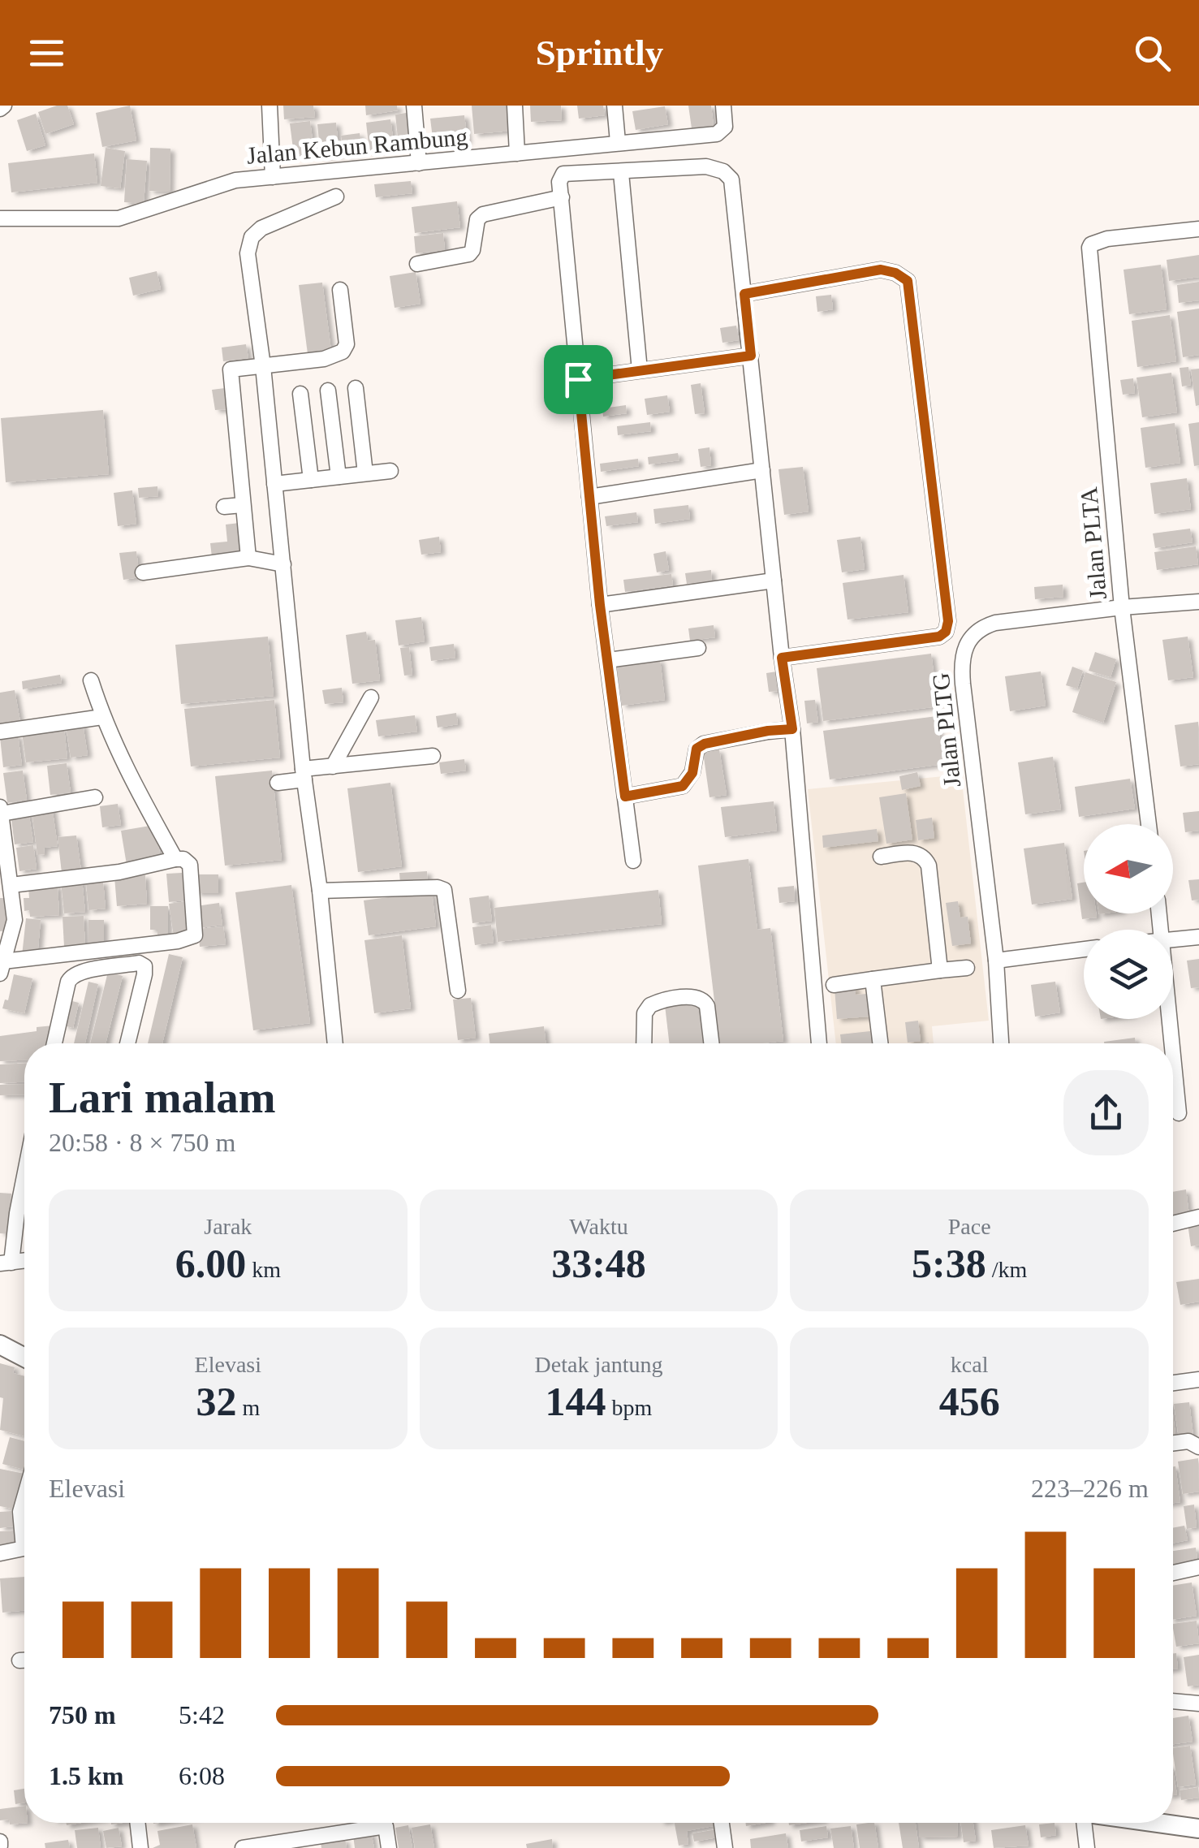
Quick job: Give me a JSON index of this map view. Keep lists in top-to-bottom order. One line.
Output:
{"streets":{"street":["Jalan Kebun Rambung","Jalan PLTA","Jalan PLTG"]},"crossings":[["Jalan PLTA","Jalan PLTG"]],"north":"left","page":{"header":"Sprintly","heading":["Lari malam","20:58 · 8 × 750 m"],"stats":[["Jarak","6.00 km"],["Waktu","33:48"],["Pace","5:38 /km"],["Elevasi","32 m"],["Detak jantung","144 bpm"],["kcal","456"]],"chart":["Elevasi","223–226 m"],"list":[{"name":"750 m","note":"5:42"},{"name":"1.5 km","note":"6:08"}]}}
